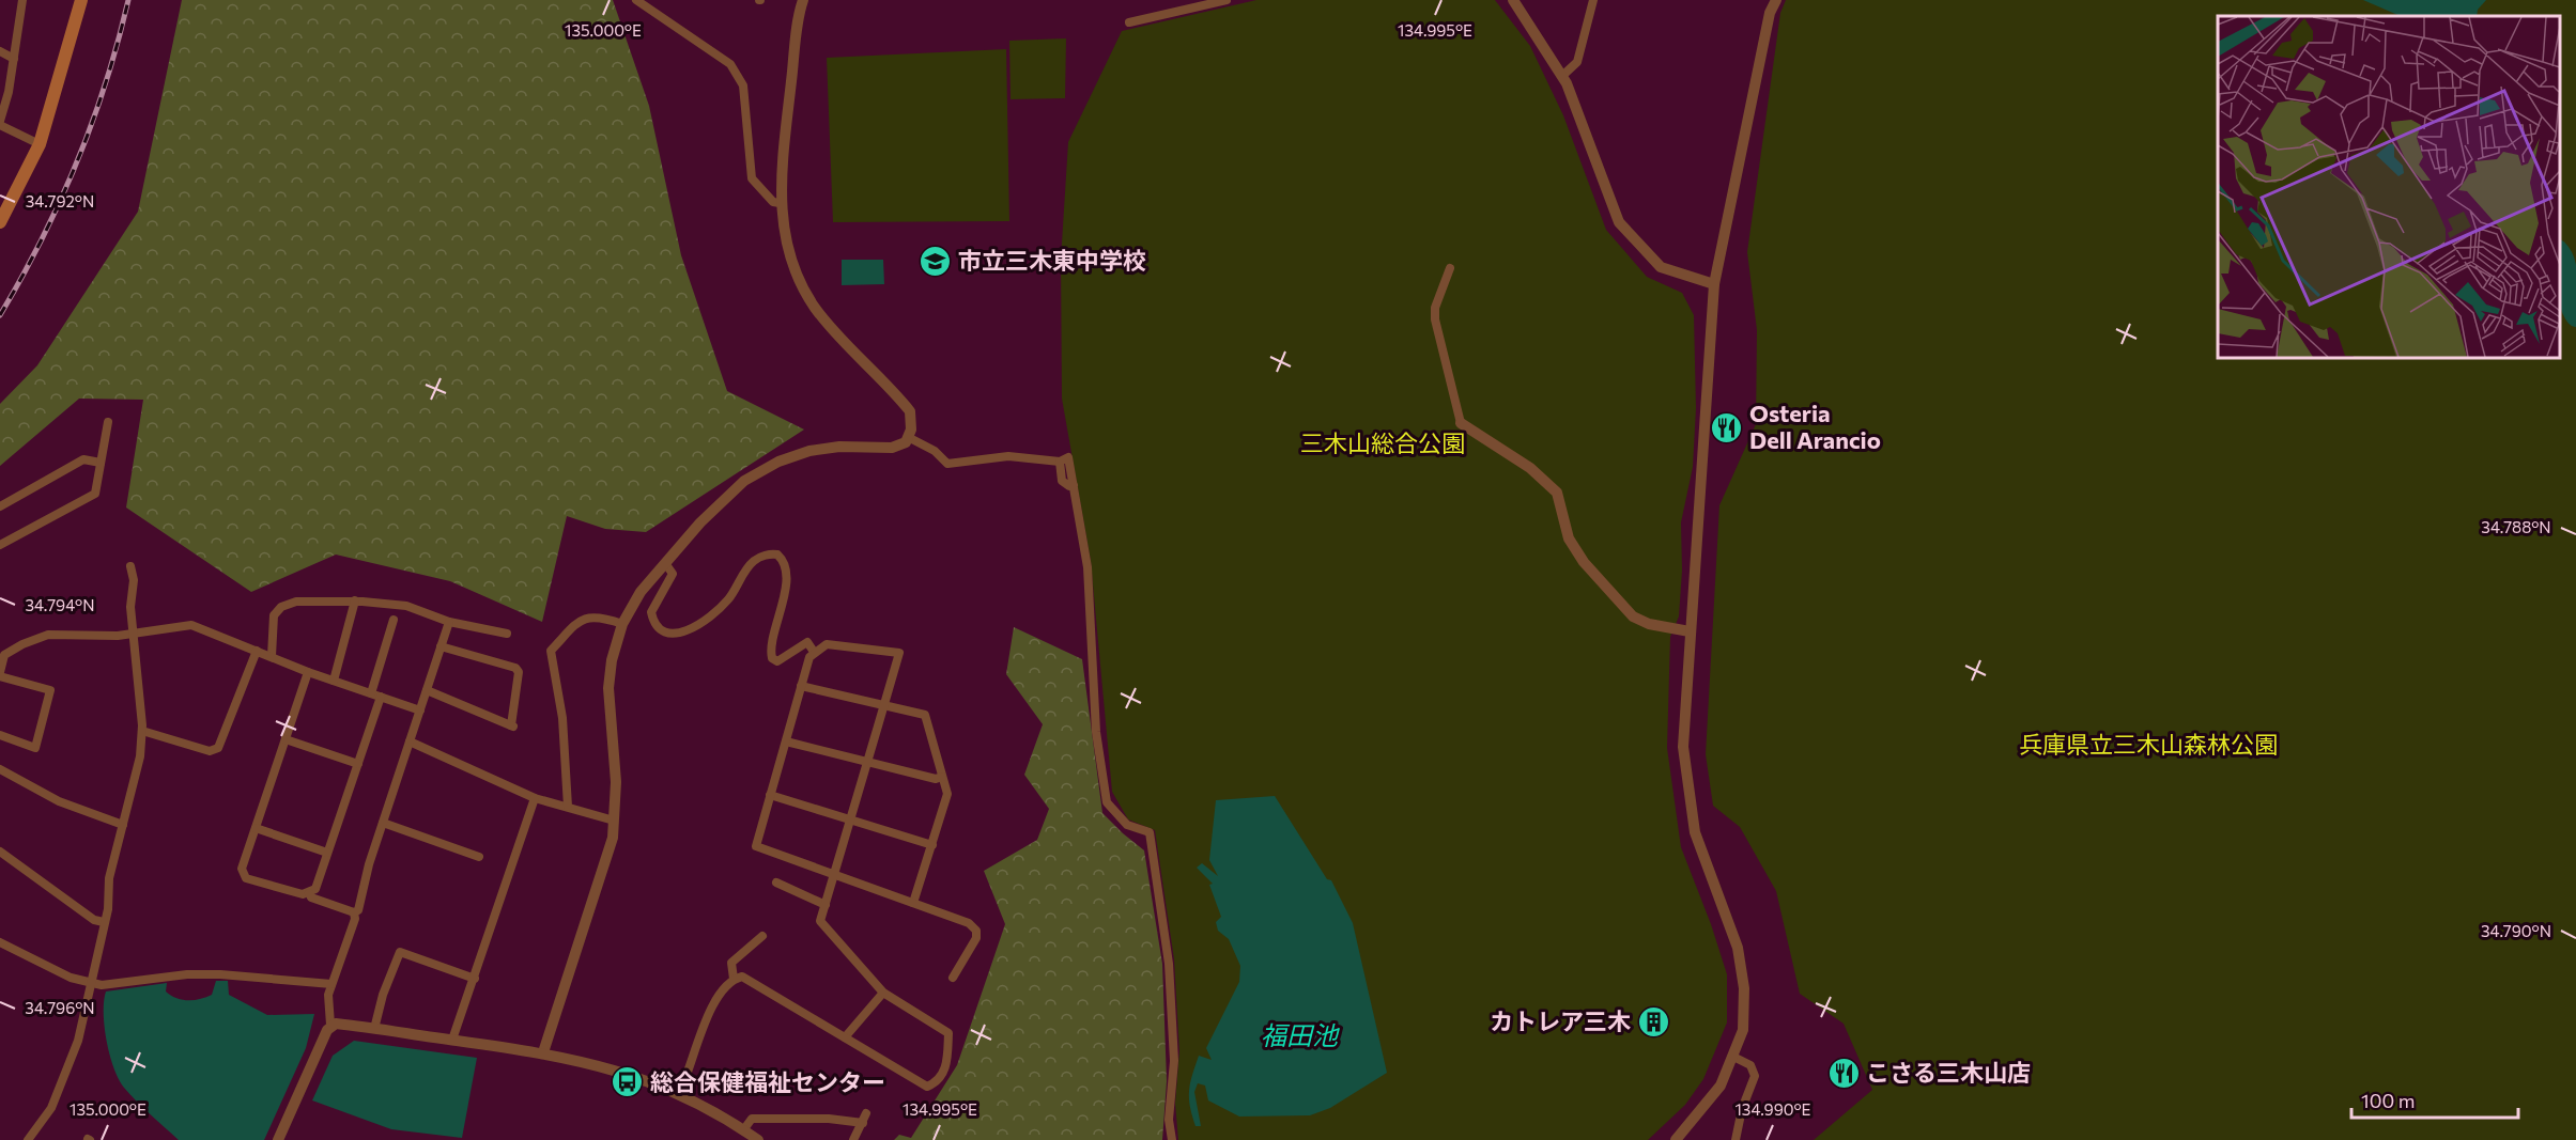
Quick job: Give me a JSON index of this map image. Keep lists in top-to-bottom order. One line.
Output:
{"water":["福田池"],"parks":["三木山総合公園","兵庫県立三木山森林公園"],"places":{"school or university":["市立三木東中学校"],"restaurant":["Osteria Dell Arancio","こさる三木山店"],"building":["カトレア三木"],"bus stop":["総合保健福祉センター"]},"scale_bar":"100 m","coordinates":["135.000°E","134.995°E","34.792°N","34.788°N","34.794°N","34.790°N","34.796°N","134.990°E"]}
